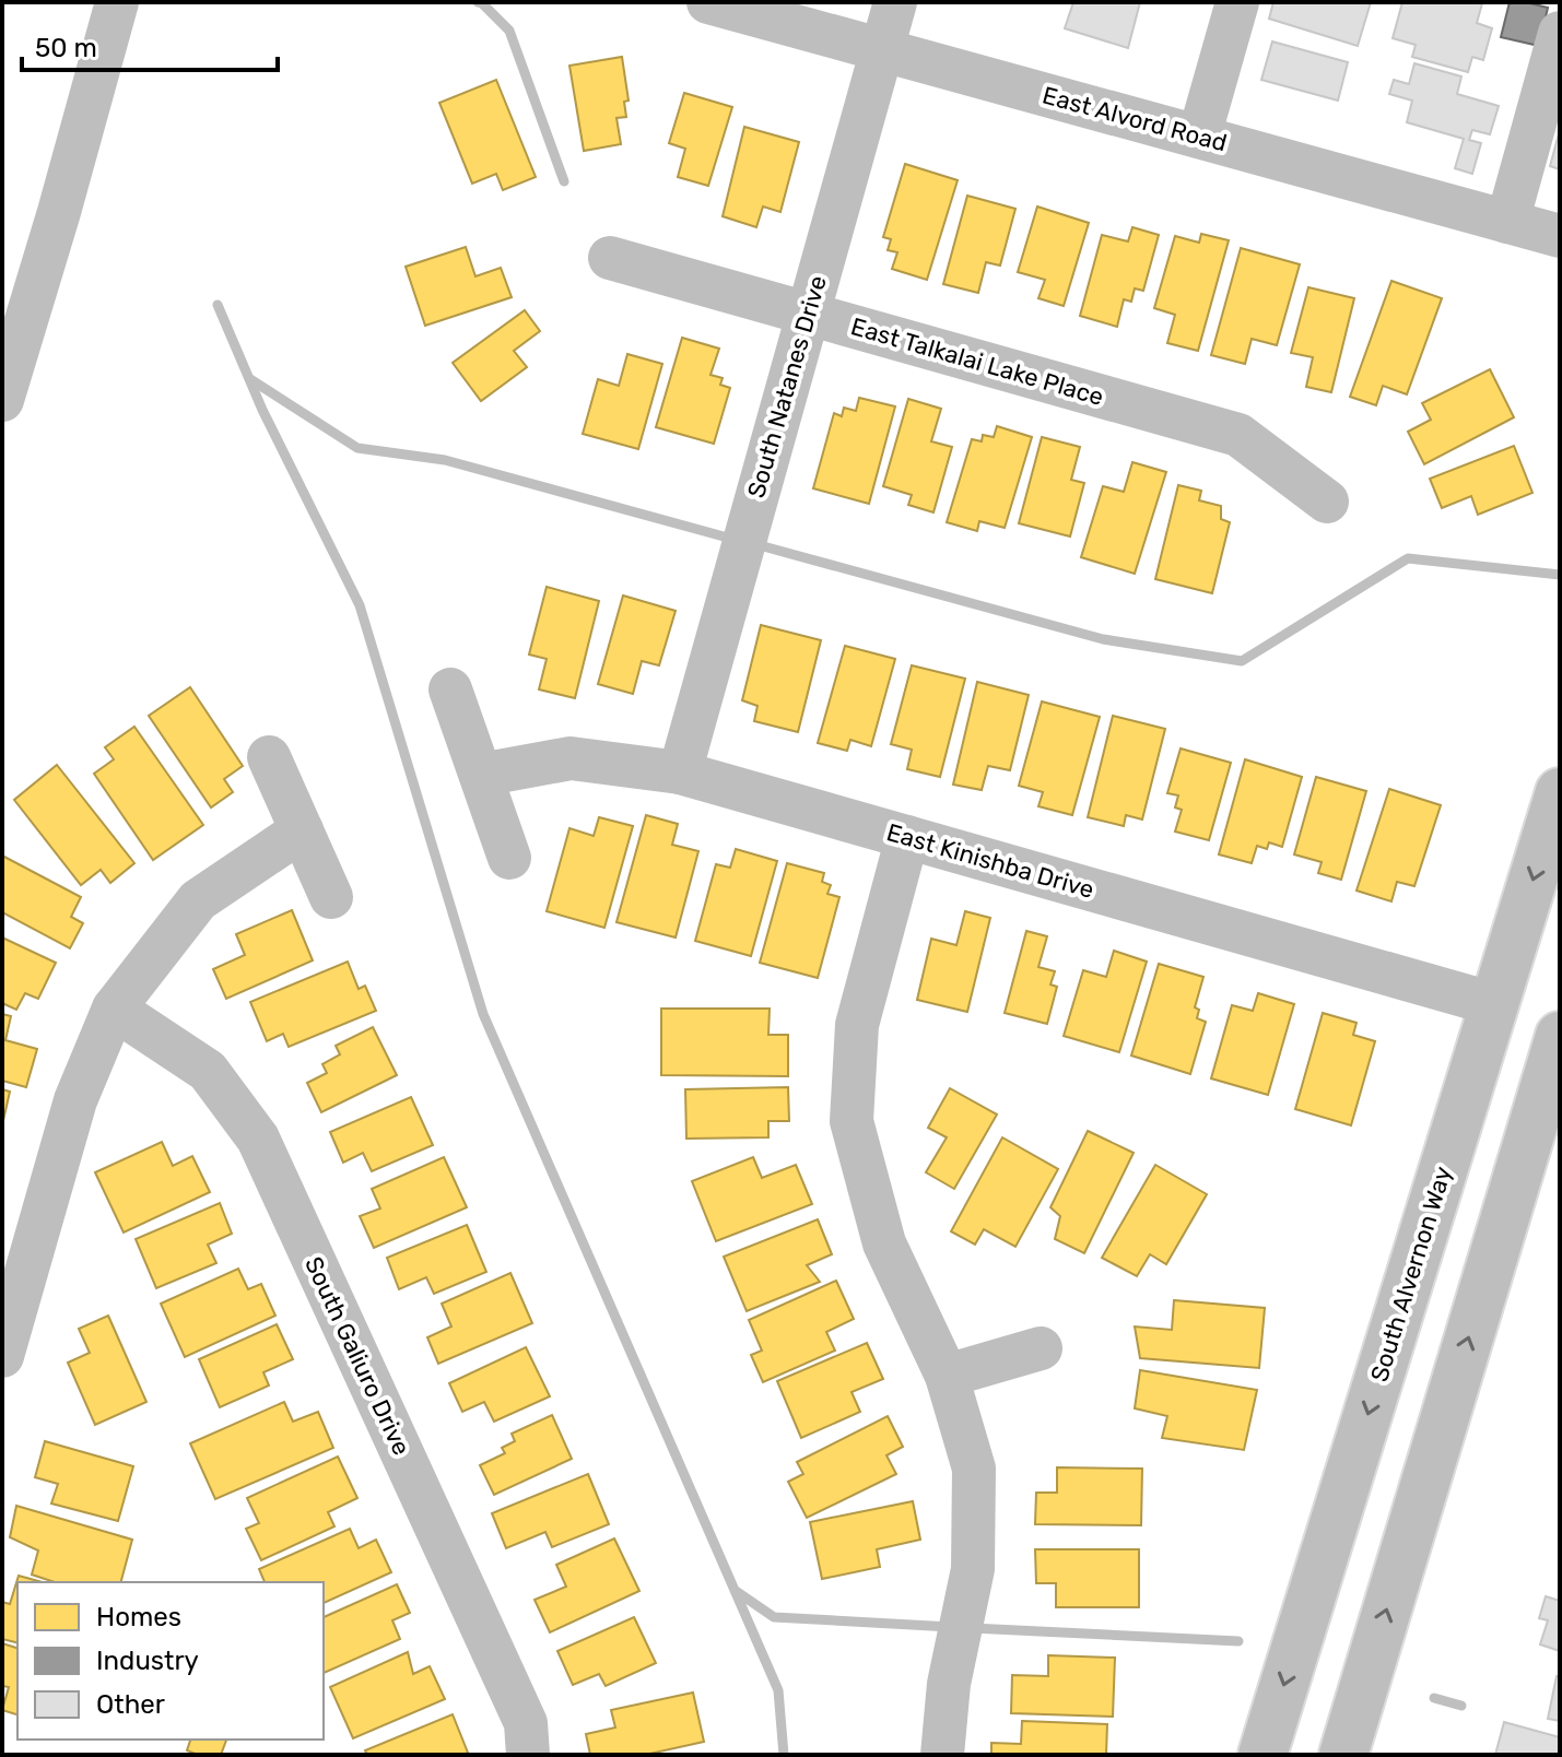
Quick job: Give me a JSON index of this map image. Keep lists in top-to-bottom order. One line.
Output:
{"streets":{"main road":["South Alvernon Way"],"street":["East Alvord Road","East Talkalai Lake Place","South Natanes Drive","East Kinishba Drive","South Galiuro Drive"]},"crossings":[["East Alvord Road","South Natanes Drive"],["East Talkalai Lake Place","South Natanes Drive"],["South Natanes Drive","East Kinishba Drive"],["East Kinishba Drive","South Alvernon Way"]],"legend":["Homes","Industry","Other"],"scale_bar":"50 m"}
